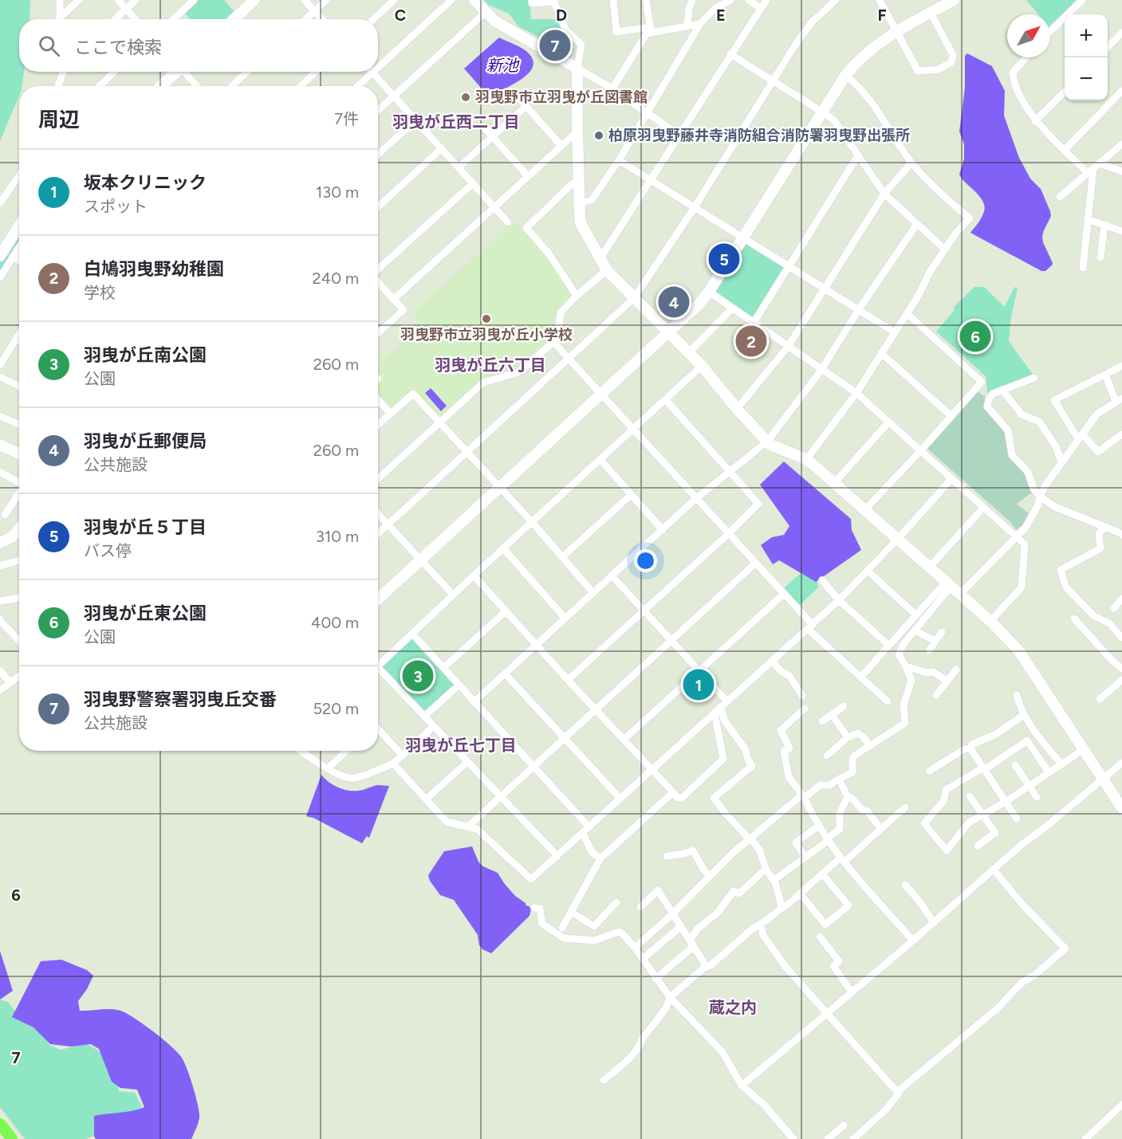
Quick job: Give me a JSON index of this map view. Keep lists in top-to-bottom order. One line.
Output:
{"districts":["羽曳が丘西二丁目","羽曳が丘六丁目","羽曳が丘七丁目","蔵之内"],"water":["新池"],"places":["羽曳野市立羽曳が丘図書館","柏原羽曳野藤井寺消防組合消防署羽曳野出張所","羽曳野市立羽曳が丘小学校"],"north":"top right","page":{"map_buttons":["+","−"],"search":"ここで検索","pins":["7","5","4","6","2","3","1"],"heading":["周辺","7件"],"list":[{"mark":"1","name":"坂本クリニック","note":"スポット","value":"130 m"},{"mark":"2","name":"白鳩羽曳野幼稚園","note":"学校","value":"240 m"},{"mark":"3","name":"羽曳が丘南公園","note":"公園","value":"260 m"},{"mark":"4","name":"羽曳が丘郵便局","note":"公共施設","value":"260 m"},{"mark":"5","name":"羽曳が丘５丁目","note":"バス停","value":"310 m"},{"mark":"6","name":"羽曳が丘東公園","note":"公園","value":"400 m"},{"mark":"7","name":"羽曳野警察署羽曳丘交番","note":"公共施設","value":"520 m"}]},"grid":{"columns":["C","D","E","F"],"rows":["6","7"]}}
